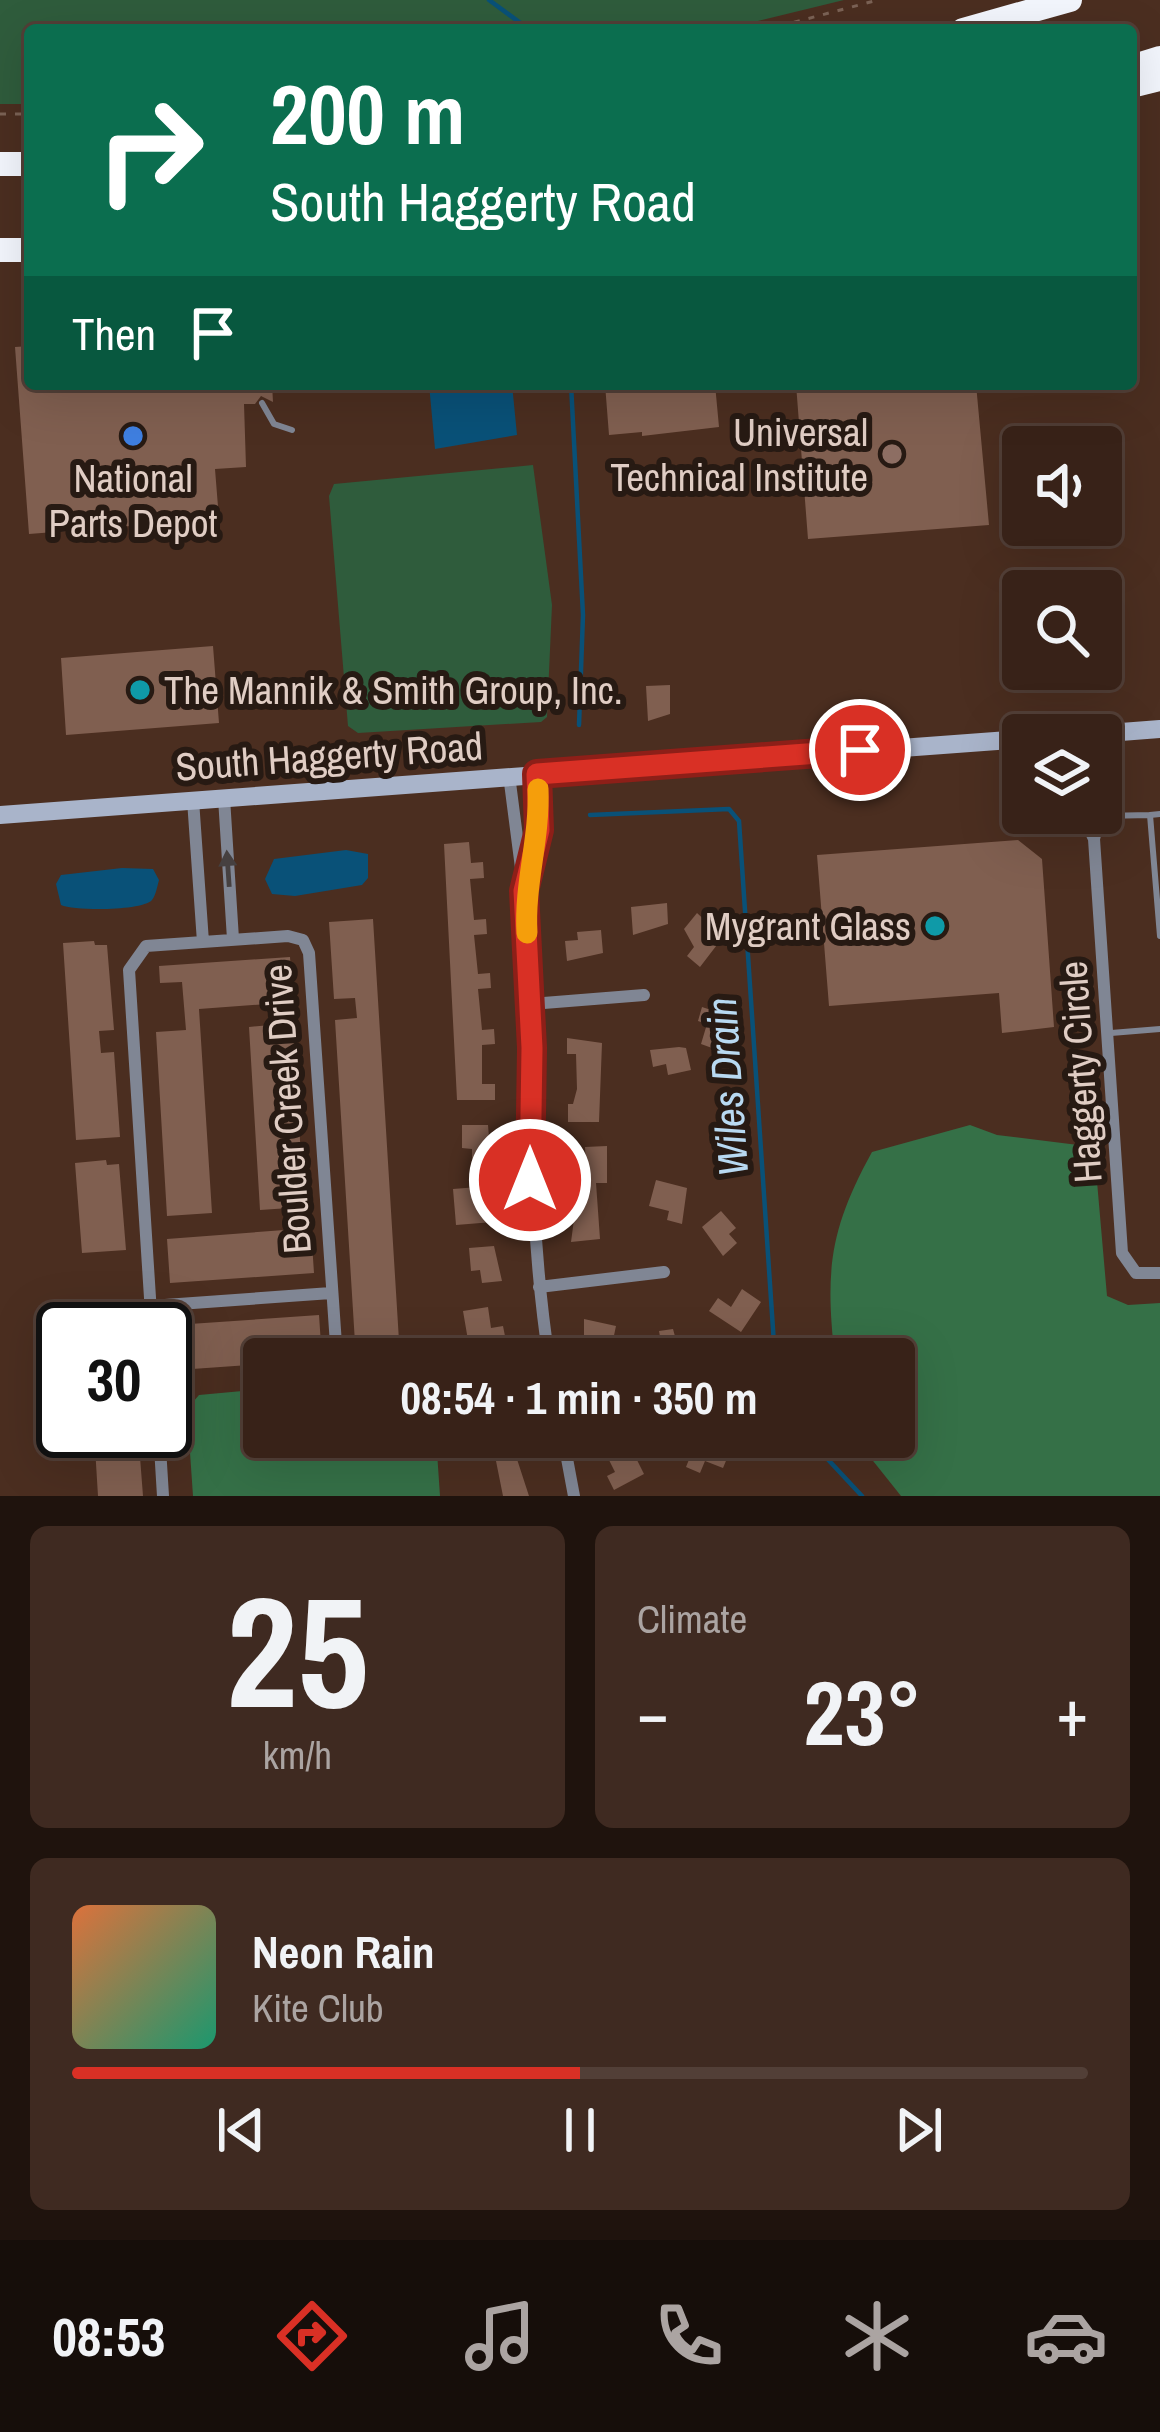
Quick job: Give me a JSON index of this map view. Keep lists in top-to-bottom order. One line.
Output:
{"streets":{"main road":["South Haggerty Road"],"street":["Haggerty Circle","Boulder Creek Drive"]},"water":["Wiles Drain"],"places":["National Parts Depot","Universal Technical Institute","The Mannik & Smith Group, Inc.","Mygrant Glass"],"page":{"turn":["200 m","South Haggerty Road"],"then":"Then","limit":"30","trip":"08:54 · 1 min · 350 m","tile":[["25","km/h"],"Climate"],"heat":["−","23°","+"],"song":["Neon Rain","Kite Club"],"tabs":"08:53"}}
